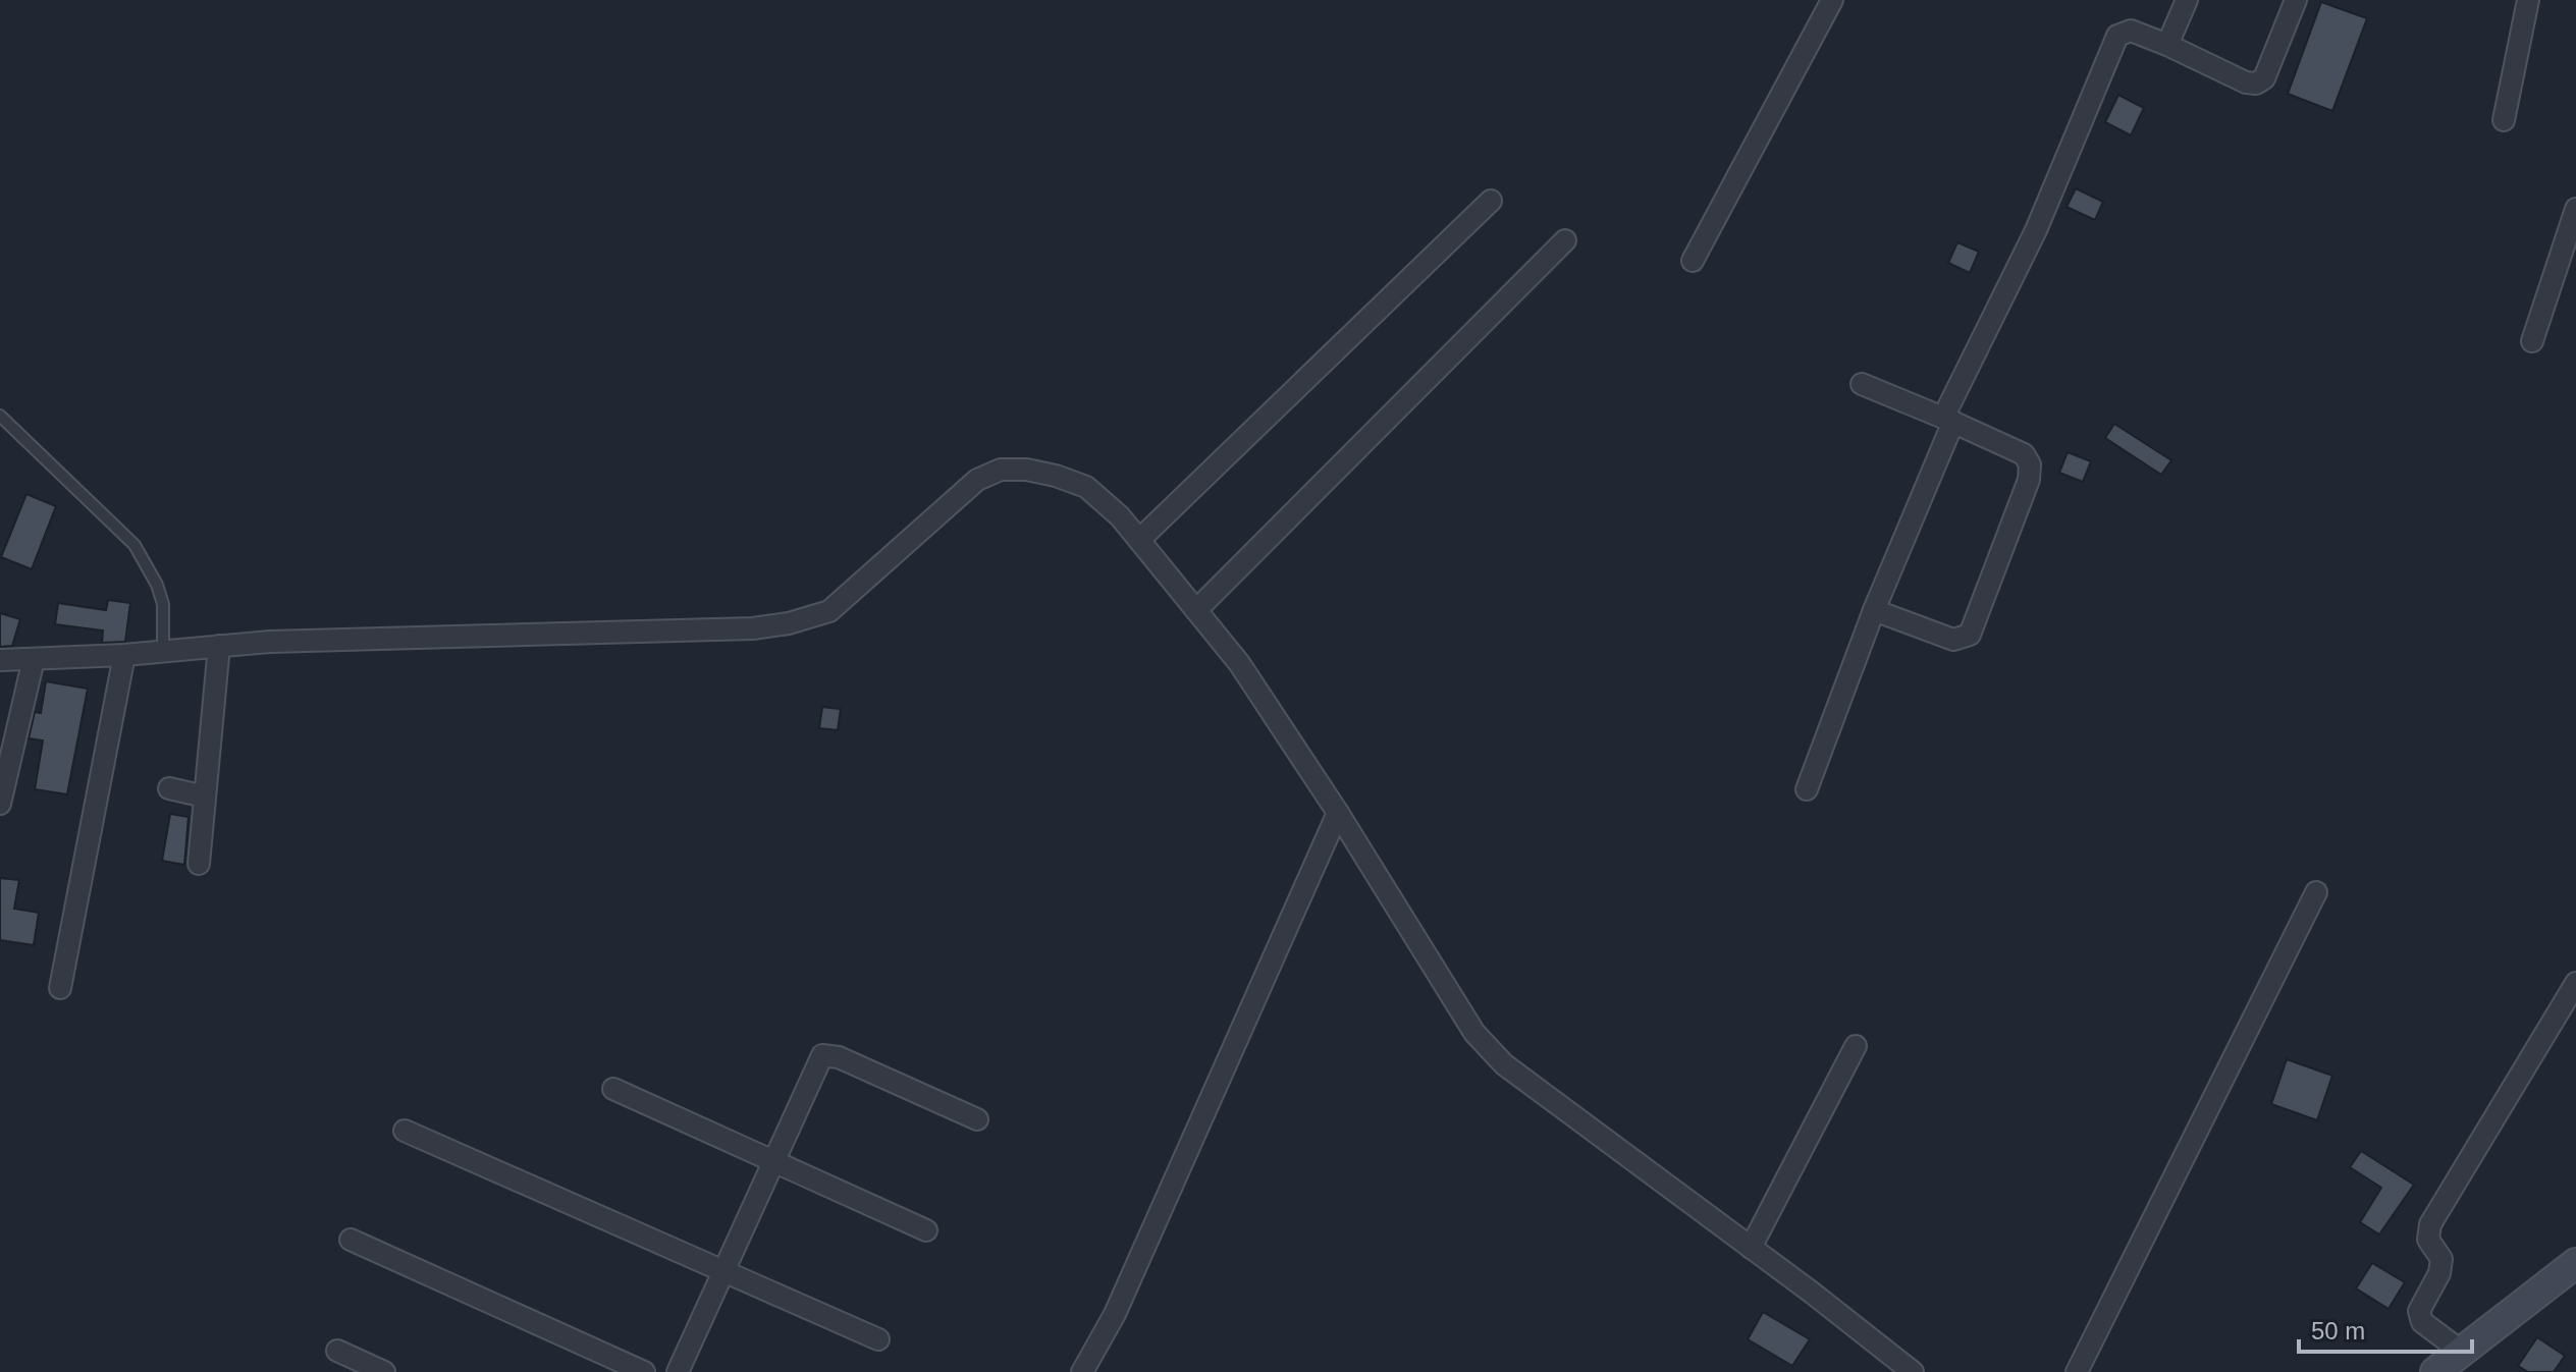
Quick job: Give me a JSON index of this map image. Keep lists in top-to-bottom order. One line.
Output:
{"scale_bar":"50 m"}
